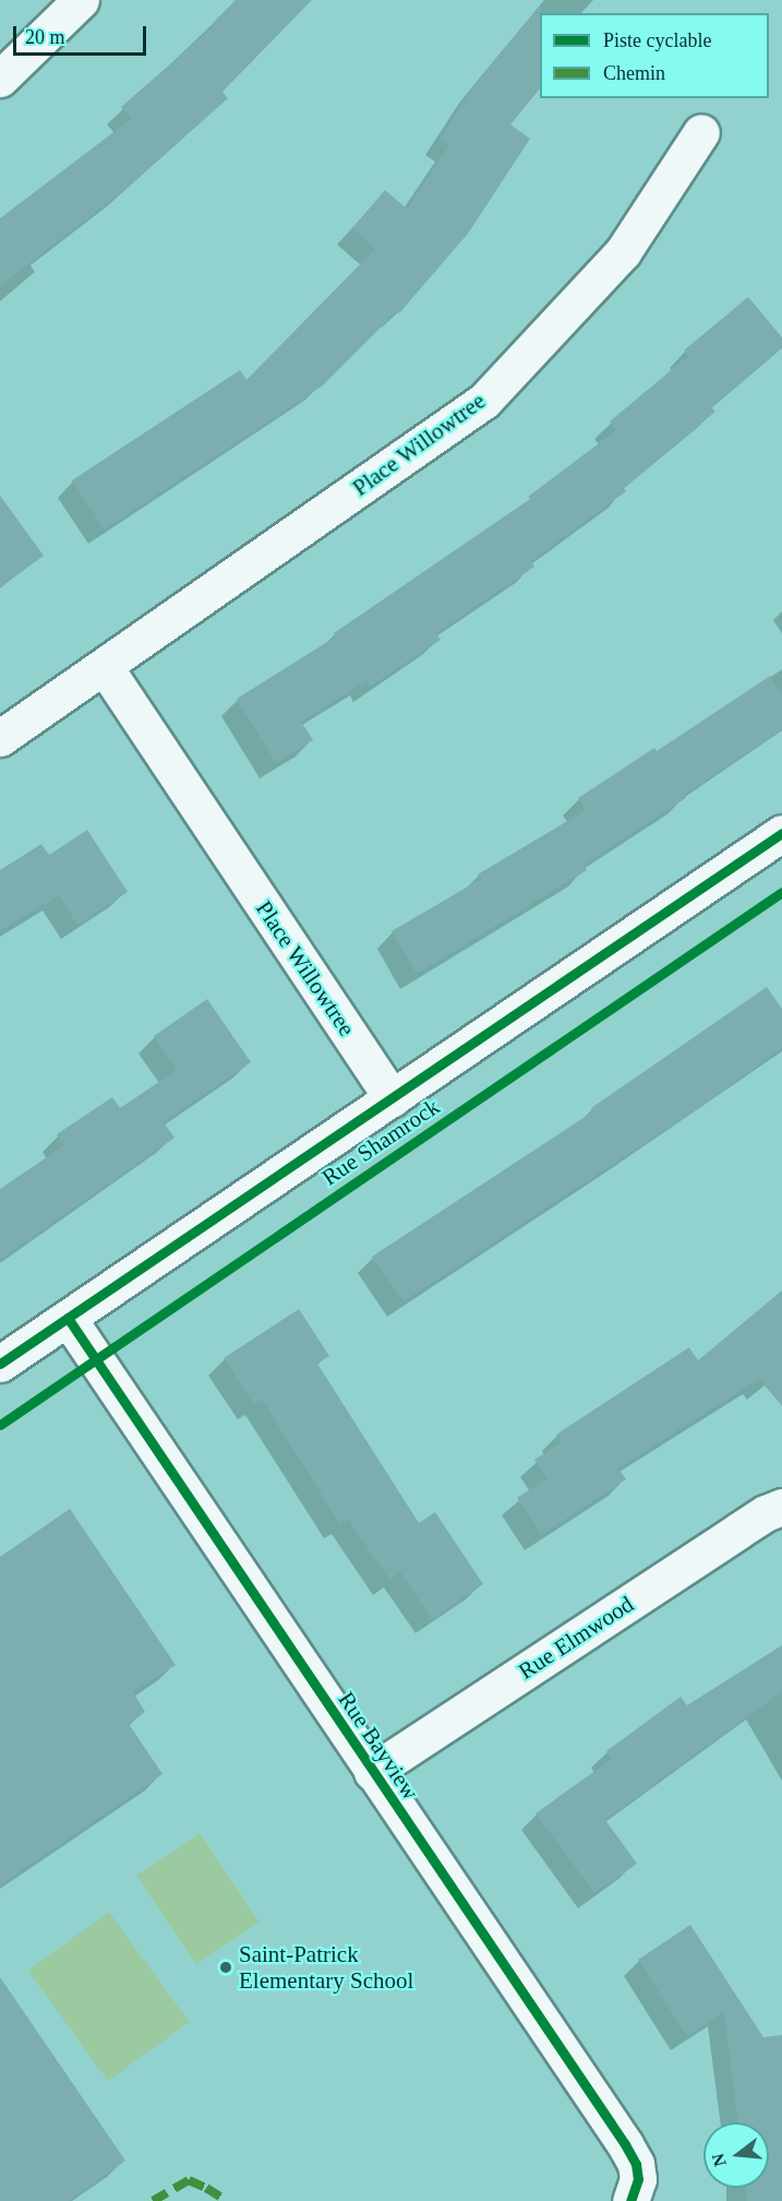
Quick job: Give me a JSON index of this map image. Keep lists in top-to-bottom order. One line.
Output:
{"streets":{"street":["Place Willowtree","Rue Shamrock","Rue Elmwood","Rue Bayview"]},"crossings":[["Place Willowtree","Rue Shamrock"],["Rue Shamrock","Rue Bayview"],["Rue Elmwood","Rue Bayview"]],"places":["Saint-Patrick Elementary School"],"legend":["Piste cyclable","Chemin"],"scale_bar":"20 m","north":"left"}
